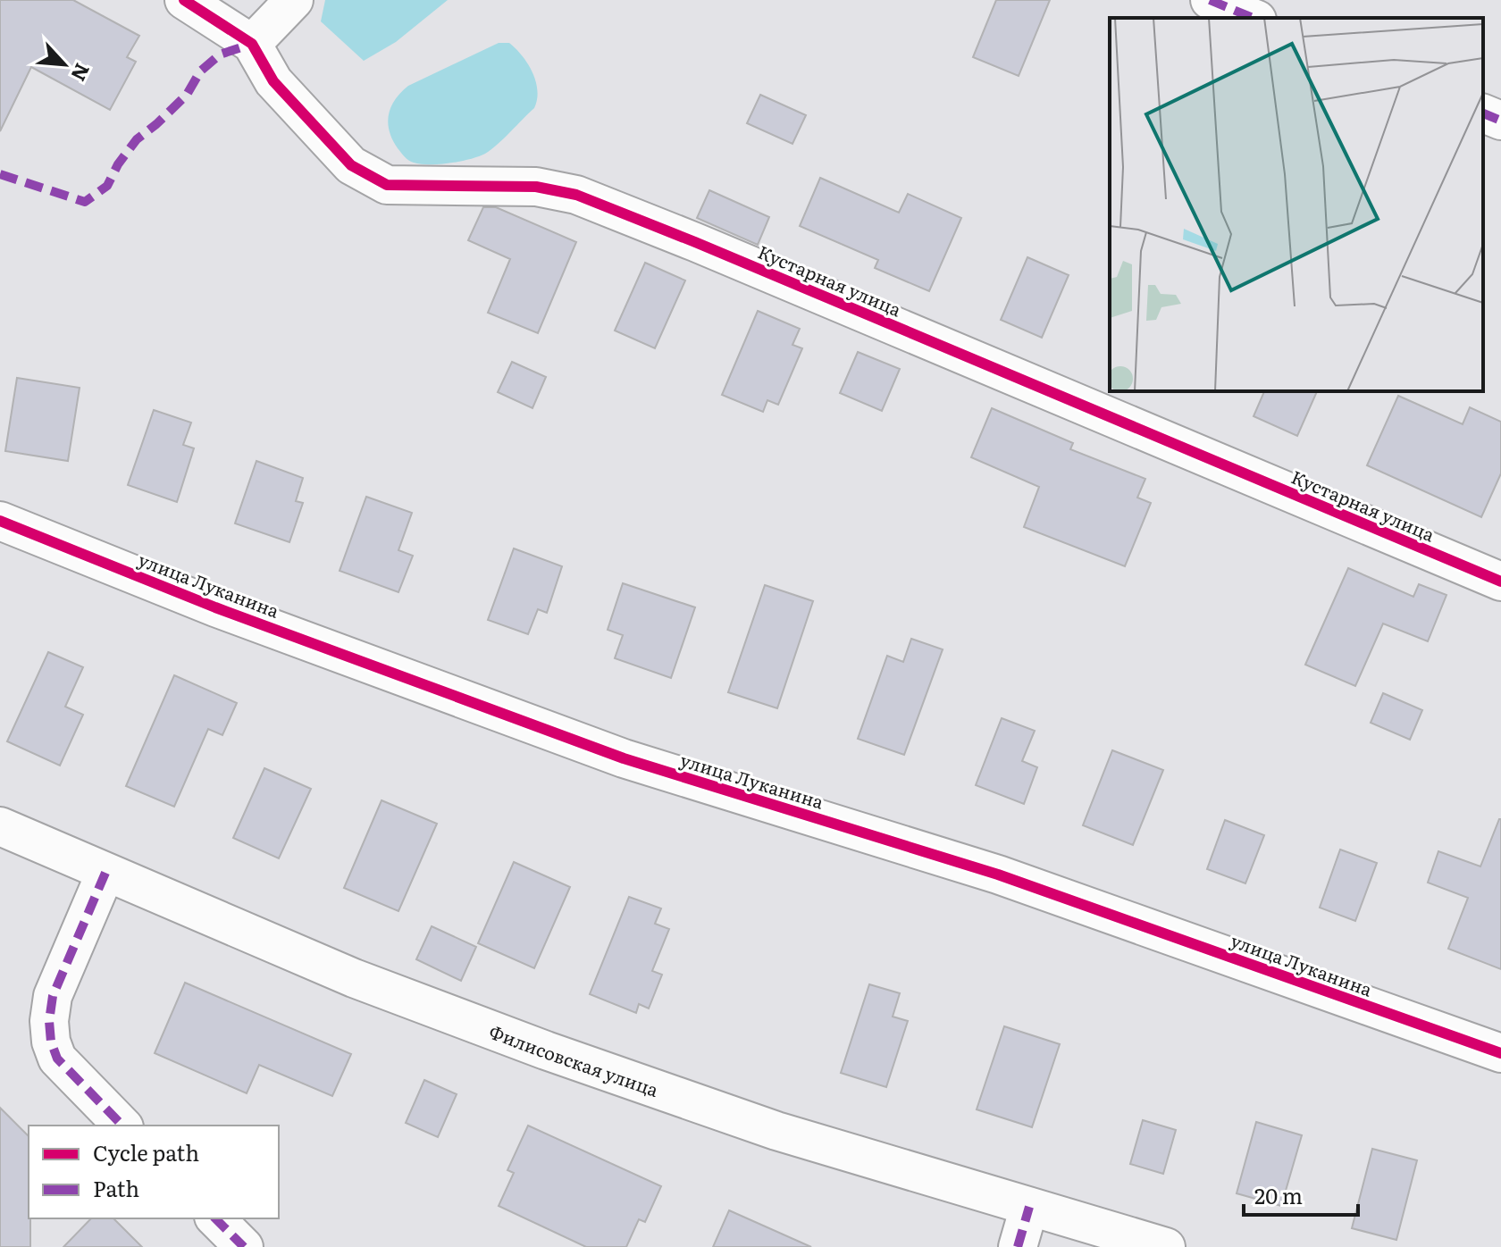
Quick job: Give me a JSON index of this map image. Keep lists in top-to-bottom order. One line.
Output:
{"streets":{"street":["Кустарная улица","улица Луканина","Филисовская улица"]},"legend":["Cycle path","Path"],"scale_bar":"20 m","north":"bottom right"}
